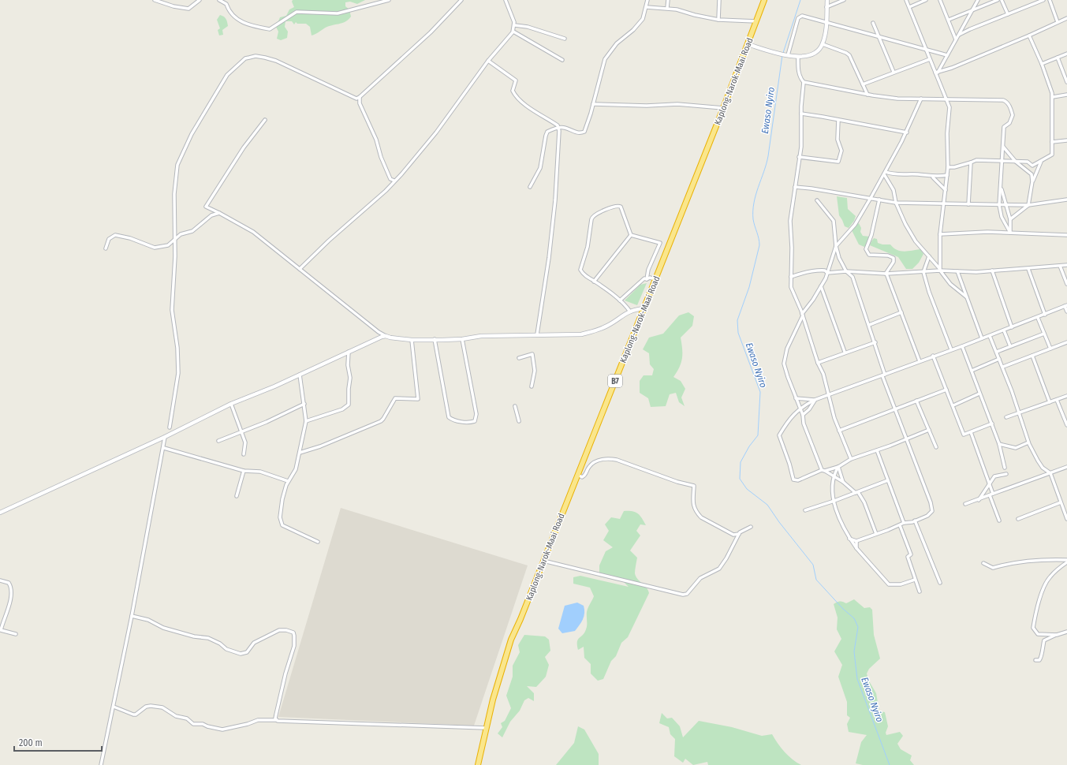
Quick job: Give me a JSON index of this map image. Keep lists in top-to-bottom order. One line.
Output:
{"streets":{"highway":["Kaplong-Narok-Maai Road","B7"]},"water":["Ewaso Nyiro"],"scale_bar":"200 m"}
